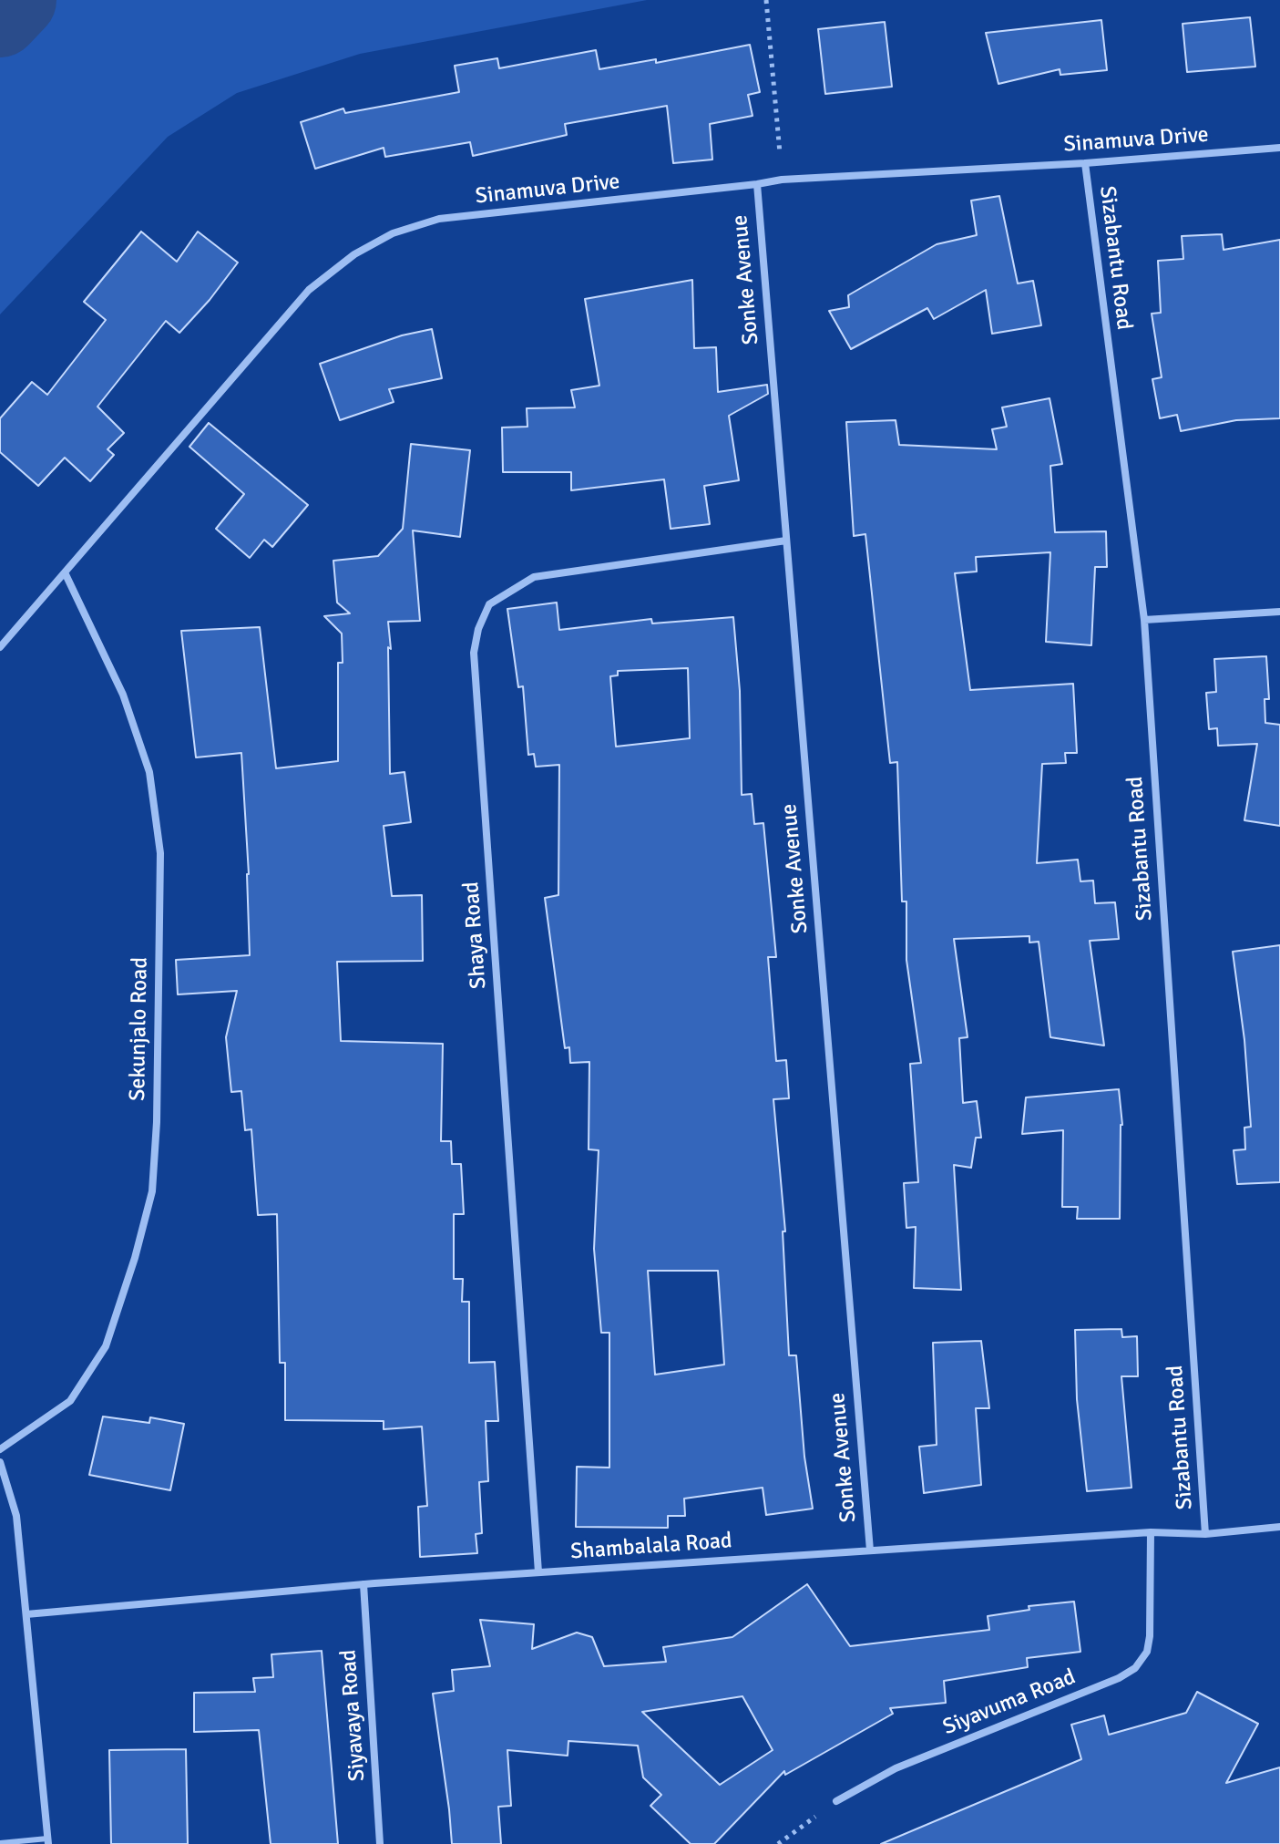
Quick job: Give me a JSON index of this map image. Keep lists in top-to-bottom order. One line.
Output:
{"streets":{"street":["Sinamuva Drive","Sizabantu Road","Sonke Avenue","Shaya Road","Sekunjalo Road","Shambalala Road","Siyavuma Road","Siyavaya Road"]},"crossings":[["Sinamuva Drive","Sizabantu Road"],["Sinamuva Drive","Sonke Avenue"],["Sinamuva Drive","Sekunjalo Road"],["Sizabantu Road","Shambalala Road"],["Sonke Avenue","Shaya Road"],["Sonke Avenue","Shambalala Road"],["Shaya Road","Shambalala Road"],["Shambalala Road","Siyavuma Road"],["Shambalala Road","Siyavaya Road"]]}
